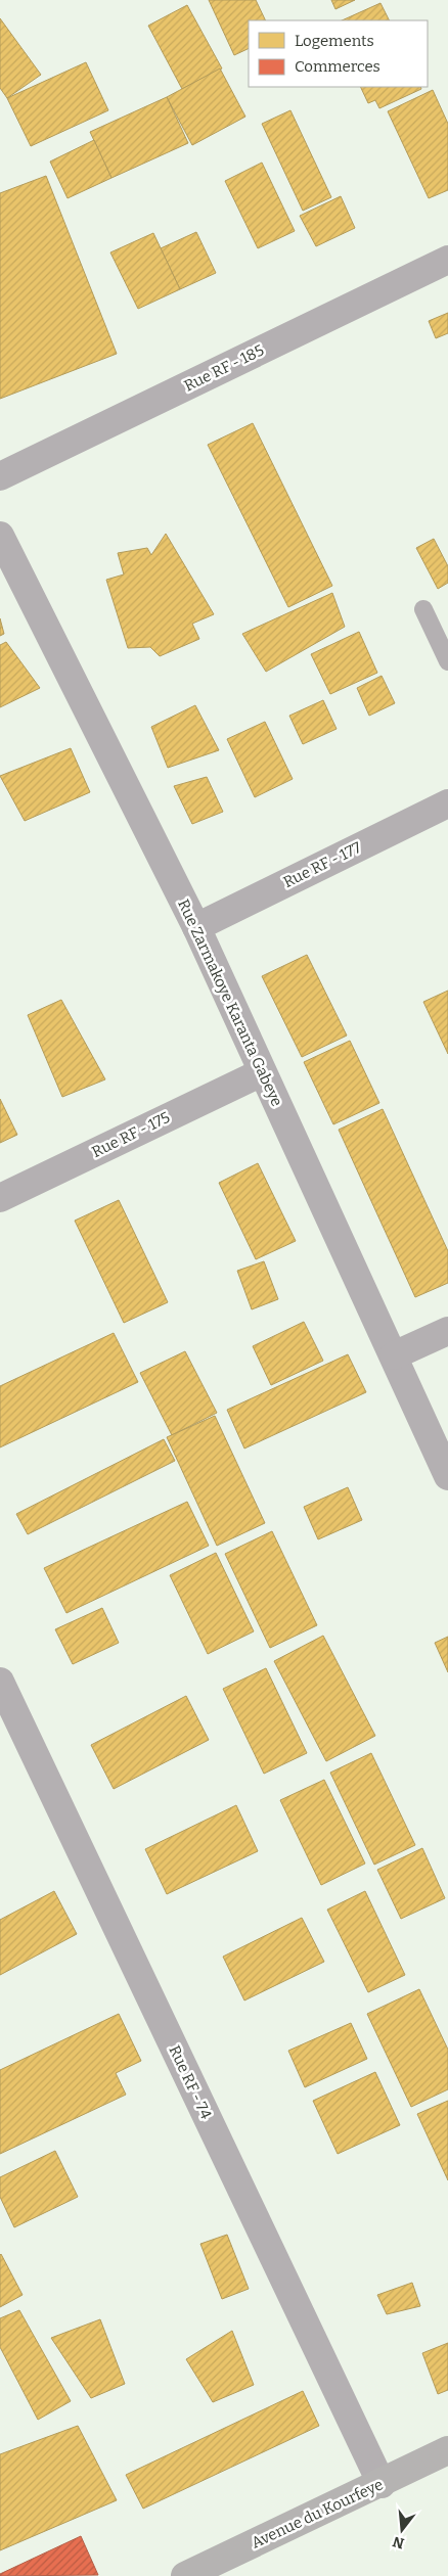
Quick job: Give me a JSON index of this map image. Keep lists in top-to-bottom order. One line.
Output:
{"streets":{"main road":["Avenue du Kourfeye"],"street":["Rue RF - 185","Rue RF - 177","Rue Zarmakoye Karanta Gabeye","Rue RF - 175","Rue RF - 74"]},"crossings":[["Rue RF - 177","Rue Zarmakoye Karanta Gabeye"],["Rue Zarmakoye Karanta Gabeye","Rue RF - 175"],["Rue RF - 74","Avenue du Kourfeye"]],"legend":["Logements","Commerces"],"north":"bottom"}
